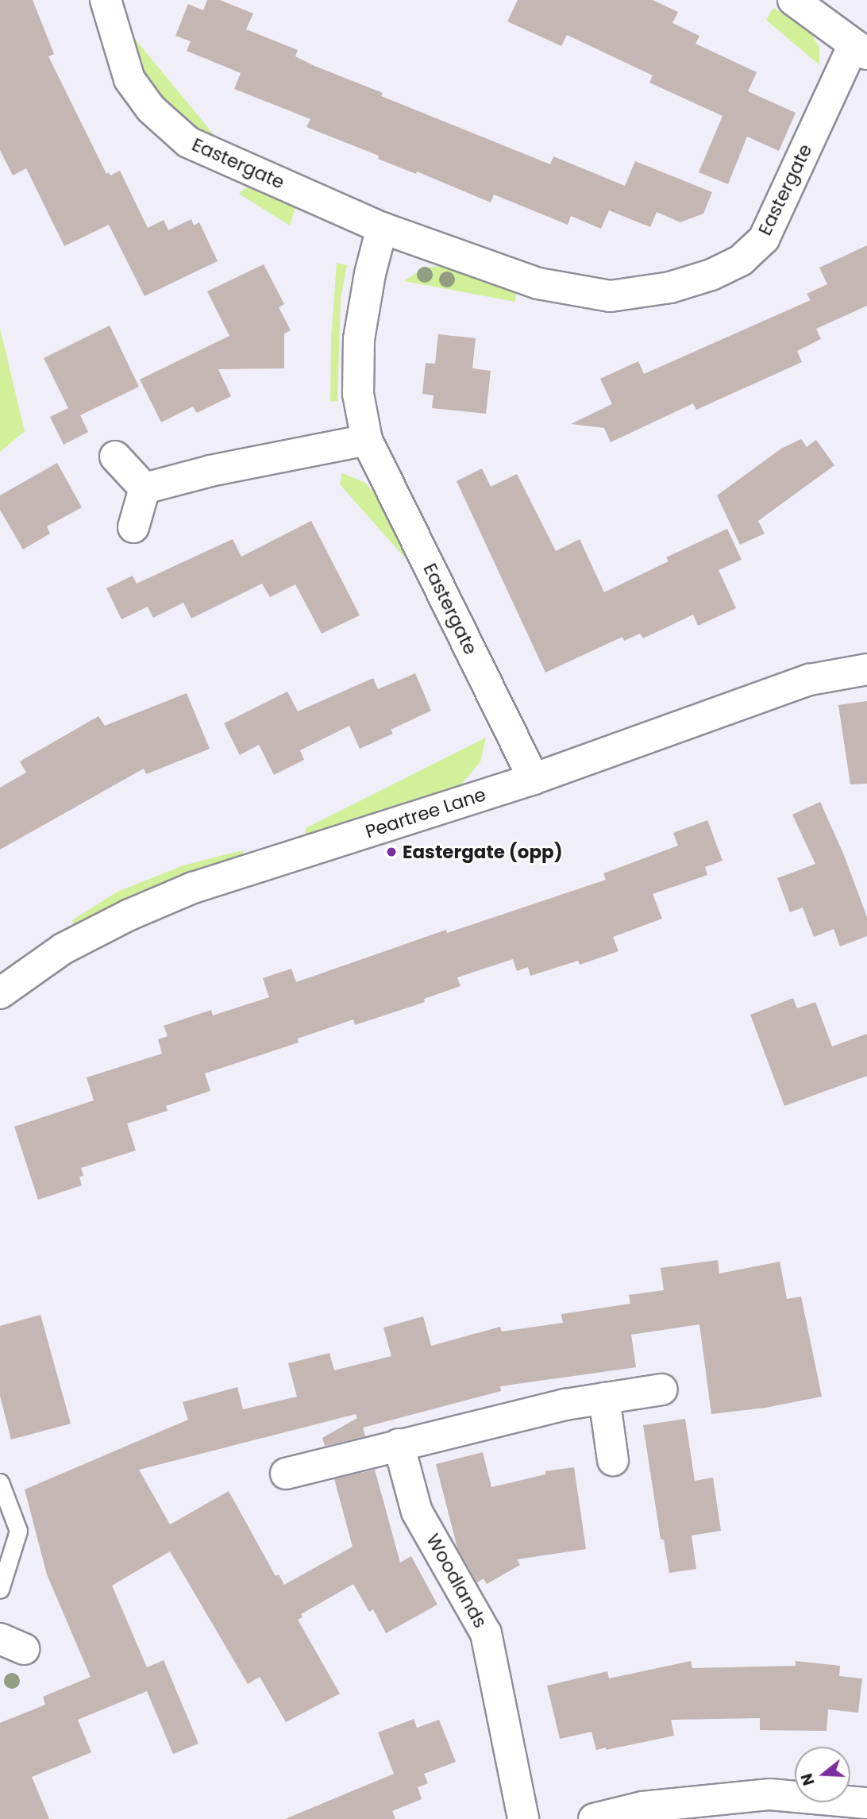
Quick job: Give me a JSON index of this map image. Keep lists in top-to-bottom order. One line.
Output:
{"streets":{"street":["Eastergate","Peartree Lane","Woodlands"]},"crossings":[["Eastergate","Peartree Lane"]],"places":["Eastergate (opp)"],"north":"left"}
